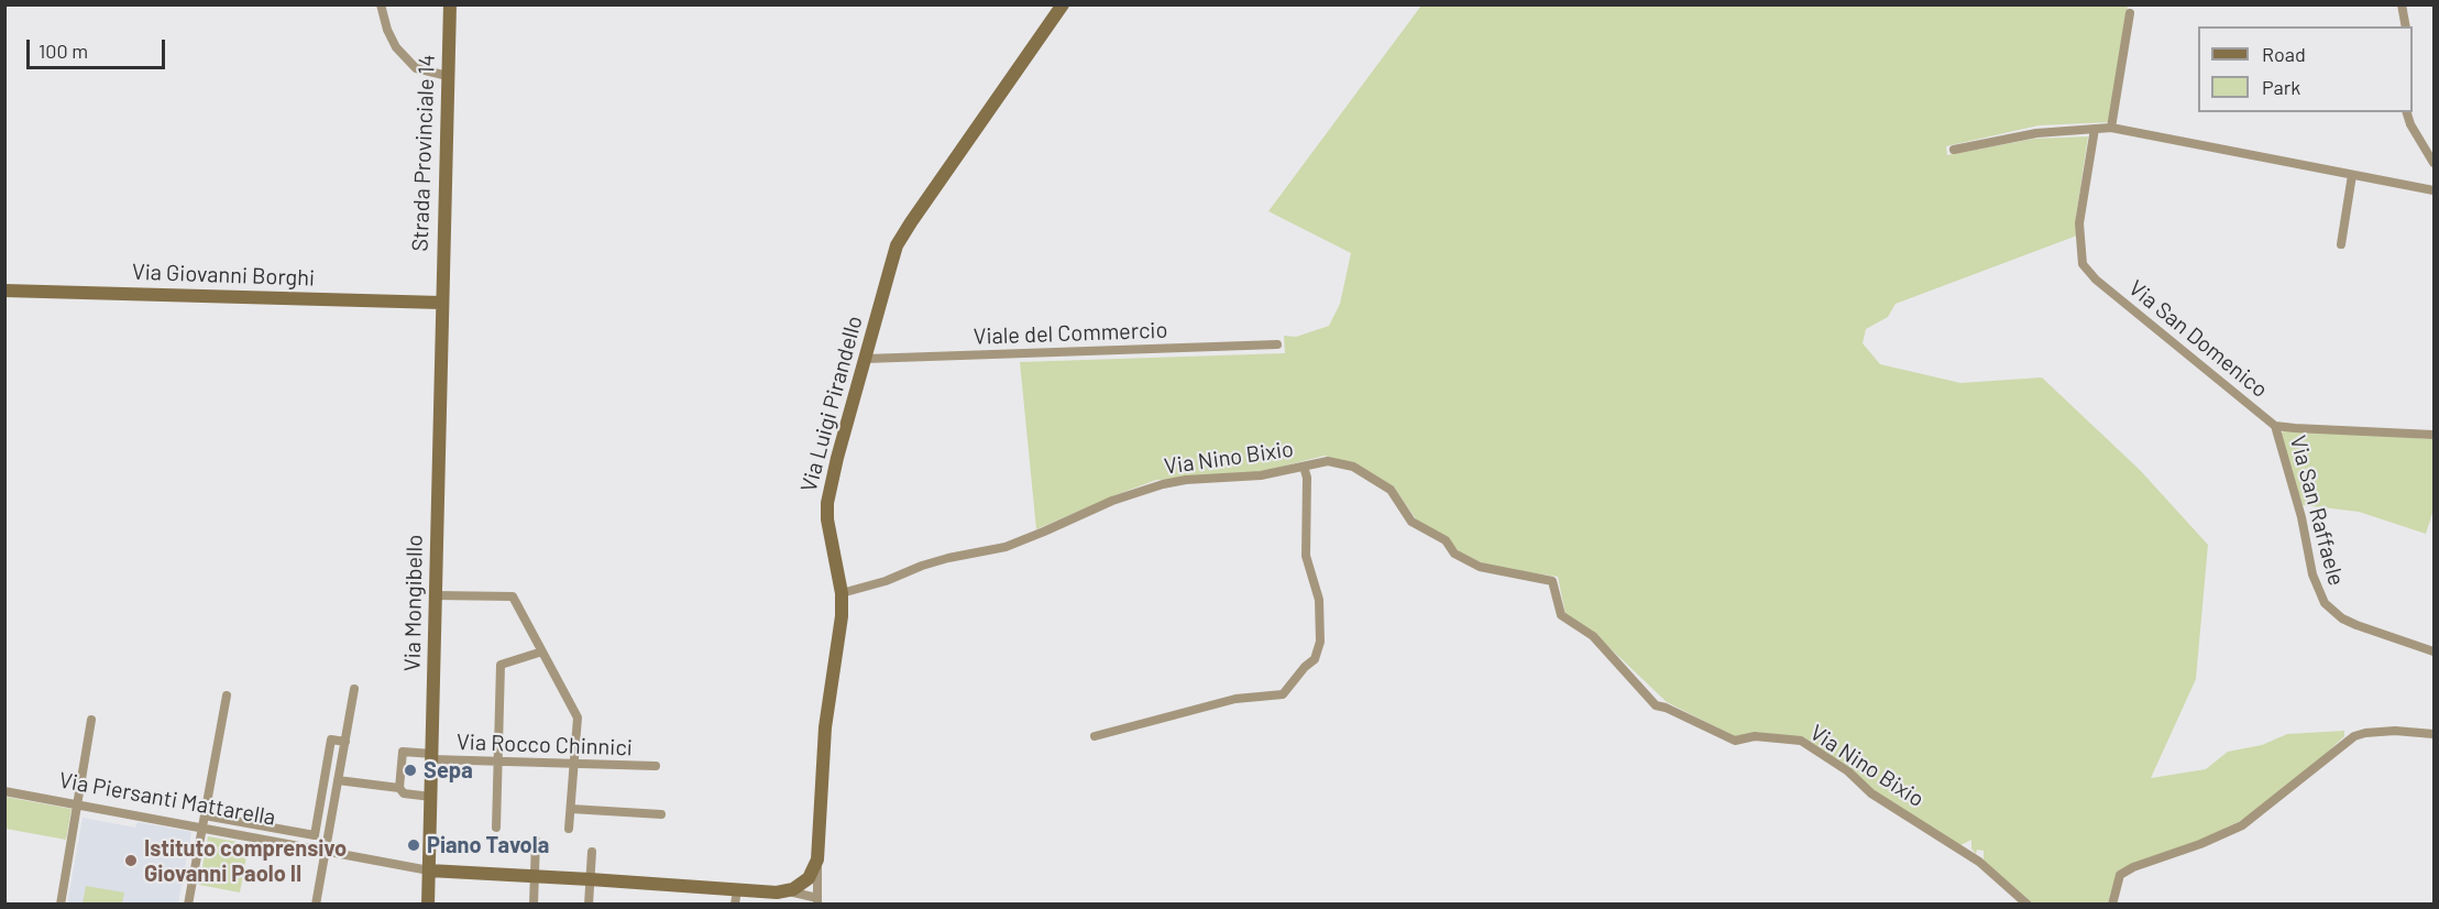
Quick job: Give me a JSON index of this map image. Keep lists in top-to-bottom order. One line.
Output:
{"streets":{"street":["Strada Provinciale 14","Via Giovanni Borghi","Viale del Commercio","Via San Domenico","Via Luigi Pirandello","Via Nino Bixio","Via San Raffaele","Via Mongibello","Via Rocco Chinnici","Via Piersanti Mattarella"]},"crossings":[["Strada Provinciale 14","Via Giovanni Borghi"],["Strada Provinciale 14","Via Mongibello"],["Via Giovanni Borghi","Via Mongibello"],["Viale del Commercio","Via Luigi Pirandello"],["Via San Domenico","Via San Raffaele"],["Via Luigi Pirandello","Via Nino Bixio"],["Via Mongibello","Via Rocco Chinnici"],["Via Mongibello","Via Piersanti Mattarella"]],"places":["Sepa","Piano Tavola","Istituto comprensivo Giovanni Paolo II"],"legend":["Road","Park"],"scale_bar":"100 m"}
